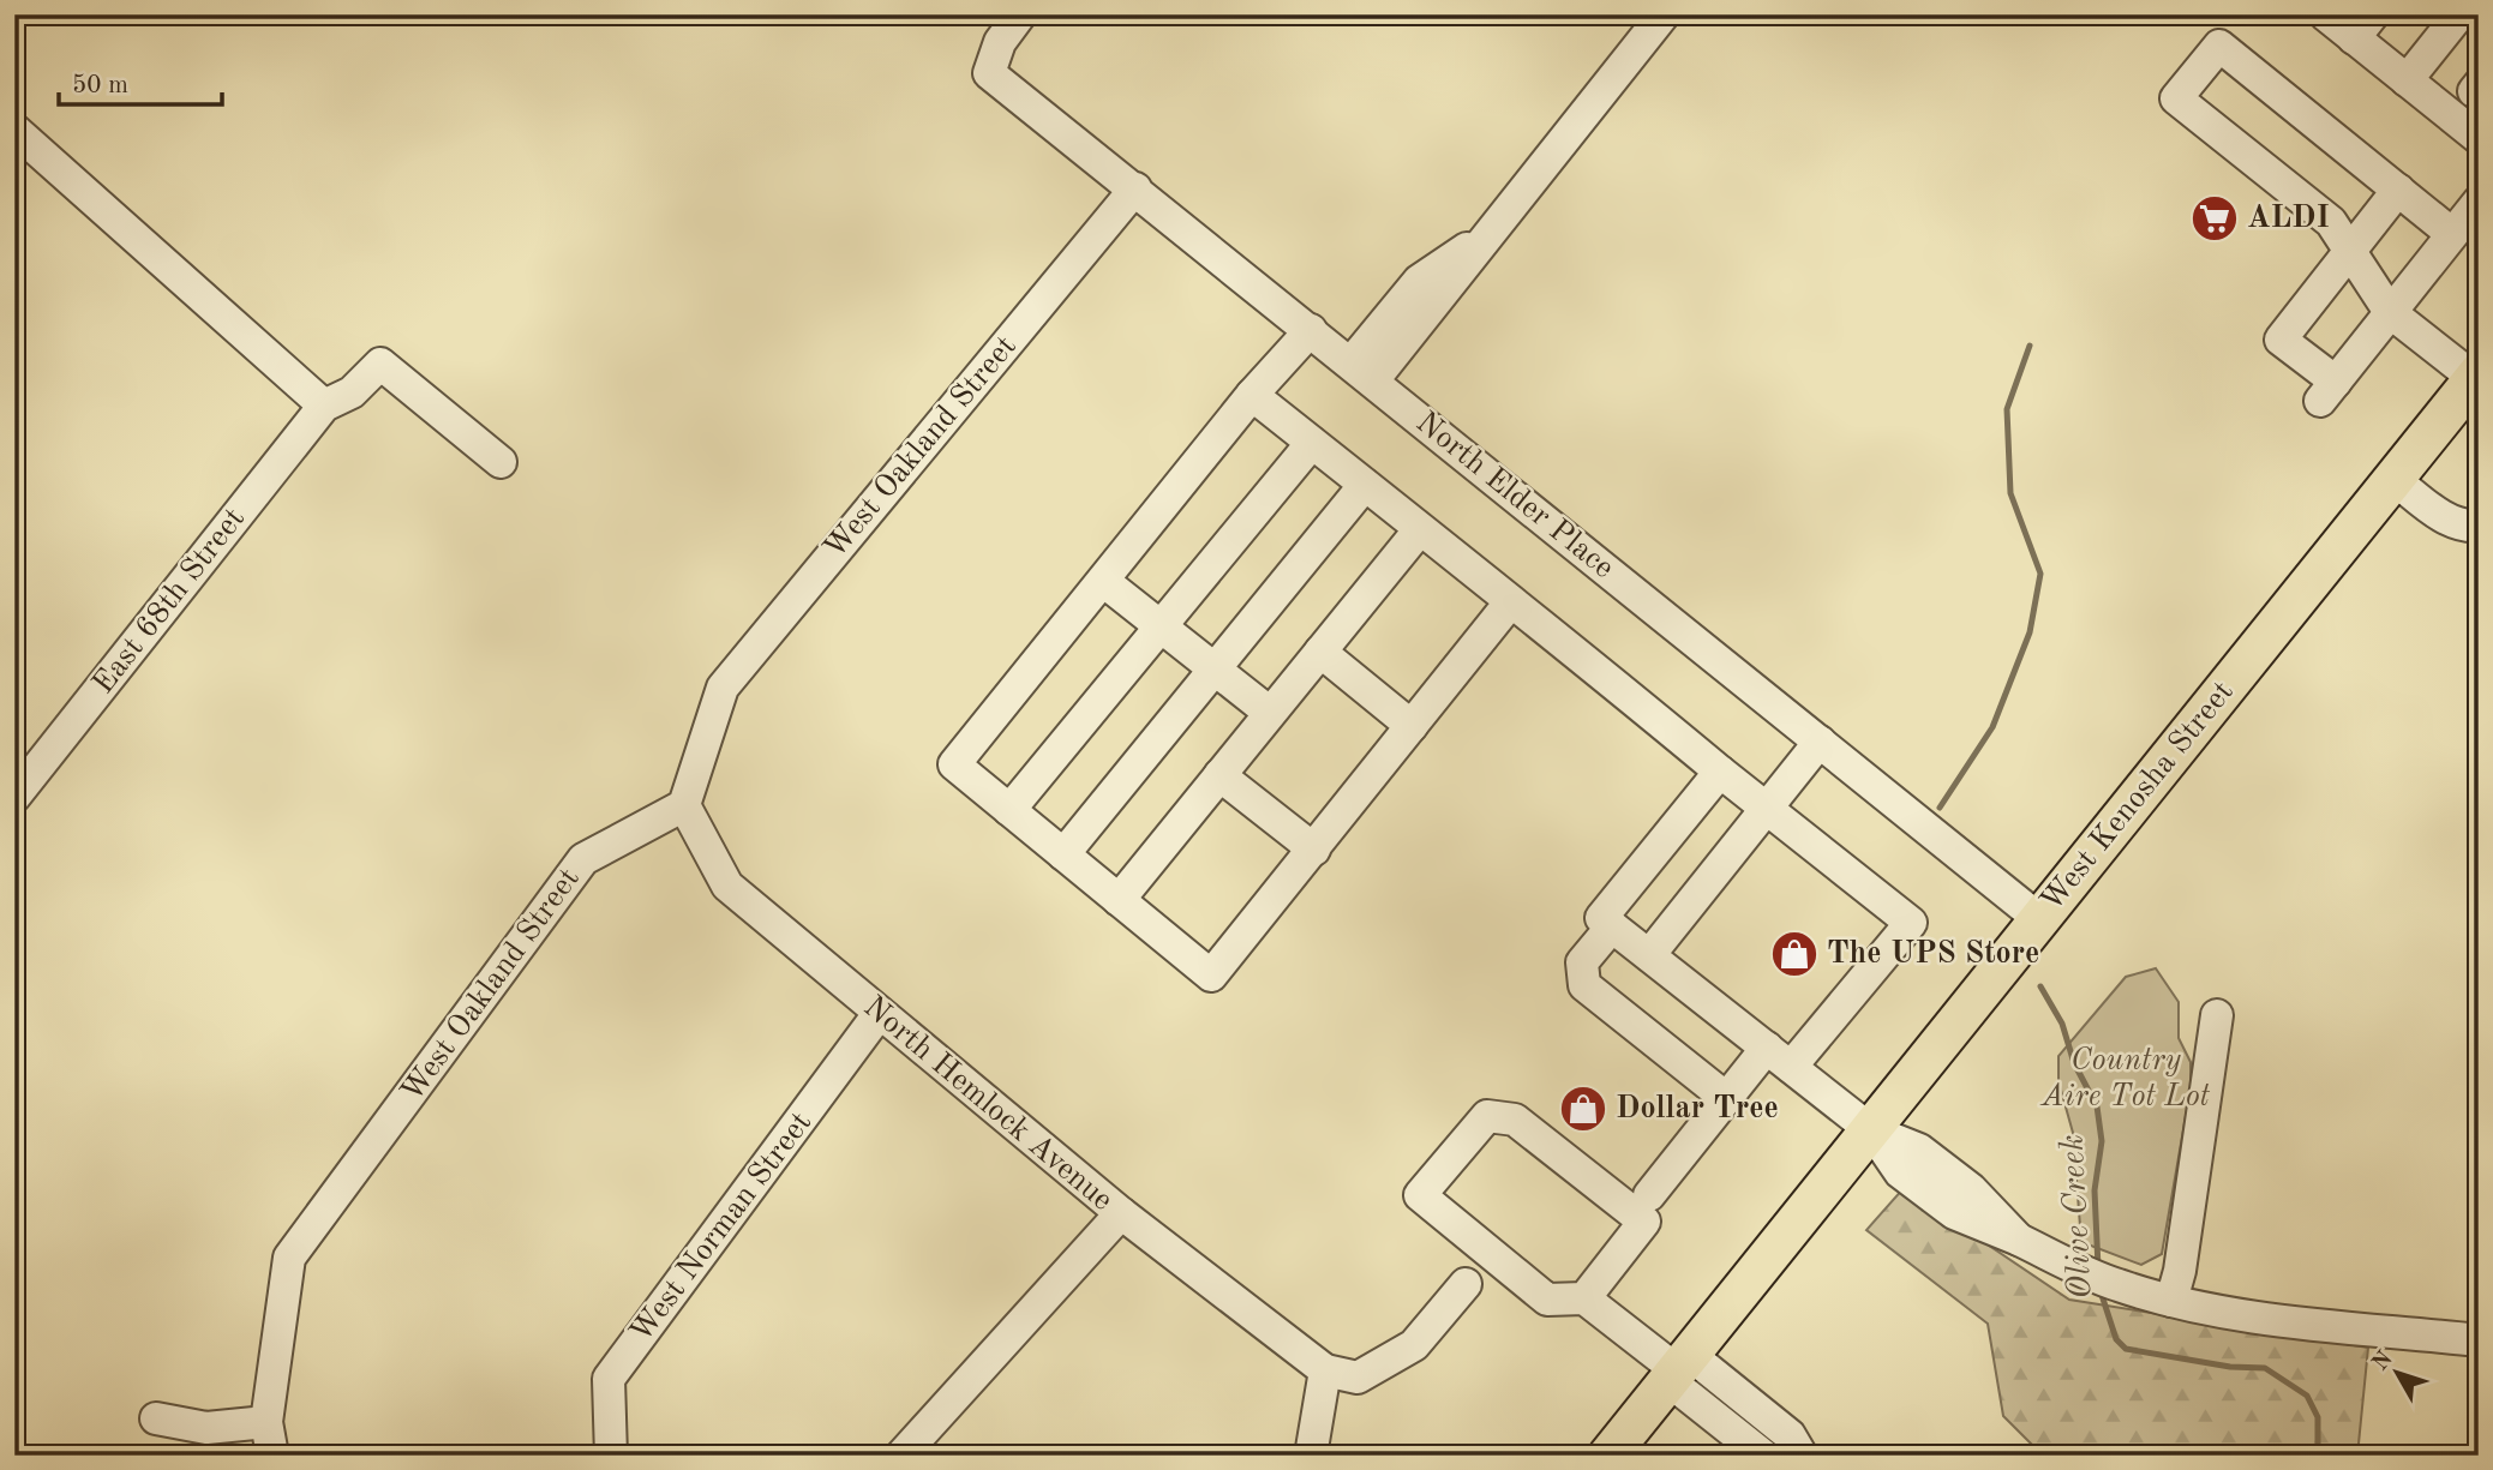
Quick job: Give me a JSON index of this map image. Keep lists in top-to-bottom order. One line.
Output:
{"streets":{"main road":["West Kenosha Street"],"street":["West Oakland Street","North Elder Place","East 68th Street","North Hemlock Avenue","West Norman Street"]},"crossings":[["West Oakland Street","North Elder Place"],["West Oakland Street","North Hemlock Avenue"],["North Elder Place","West Kenosha Street"],["North Hemlock Avenue","West Norman Street"]],"water":["Olive Creek"],"parks":["Country Aire Tot Lot"],"places":{"supermarket":["ALDI"],"shop":["The UPS Store","Dollar Tree"]},"scale_bar":"50 m","north":"top left"}
